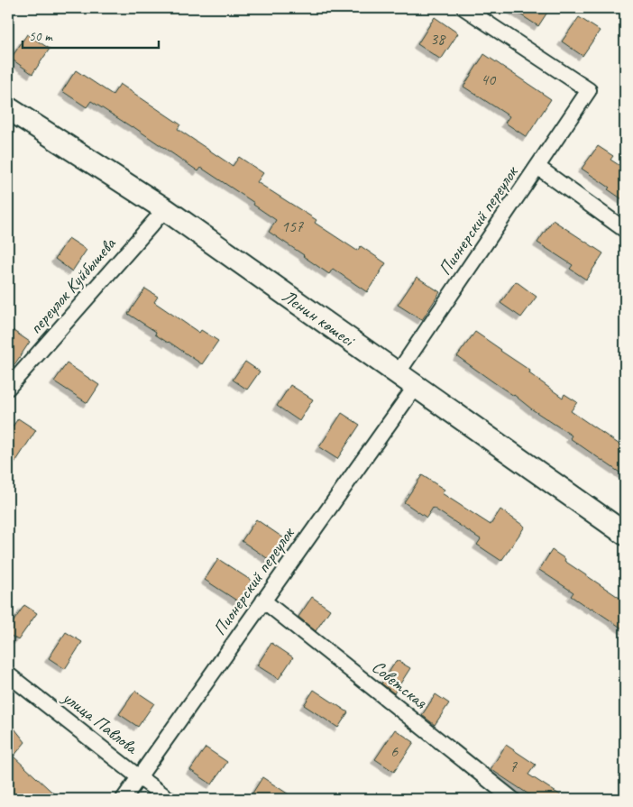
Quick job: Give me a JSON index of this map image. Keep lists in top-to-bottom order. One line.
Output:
{"streets":{"street":["Пионерский переулок","переулок Куйбышева","Ленин көшесі","Советская","улица Павлова"]},"crossings":[["Пионерский переулок","Ленин көшесі"],["Пионерский переулок","Советская"],["Пионерский переулок","улица Павлова"],["переулок Куйбышева","Ленин көшесі"]],"house_numbers":["38","40","157","6","7"],"scale_bar":"50 m"}
